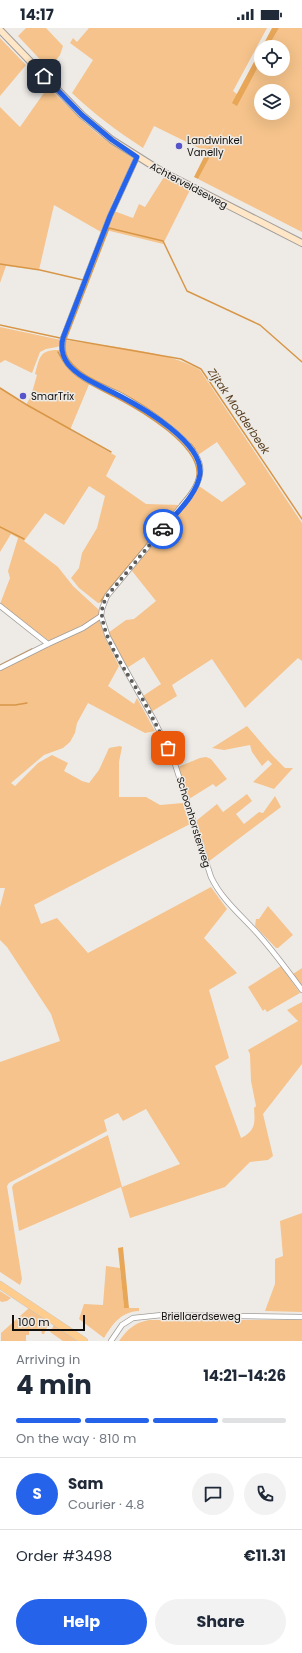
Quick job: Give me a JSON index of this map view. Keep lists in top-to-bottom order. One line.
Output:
{"streets":{"street":["Achterveldseweg","Schoonhorsterweg","Briellaerdseweg"]},"water":["Zijtak Modderbeek"],"places":["Landwinkel Vanelly","SmarTrix"],"scale_bar":"100 m","page":{"status":"14:17","scale":"100 m","heading":["4 min","Arriving in","14:21–14:26"],"panel":["Sam","Courier · 4.8","Order #3498","€11.31"],"bar":"On the way · 810 m","round":"S","buttons":["Help","Share"]}}
